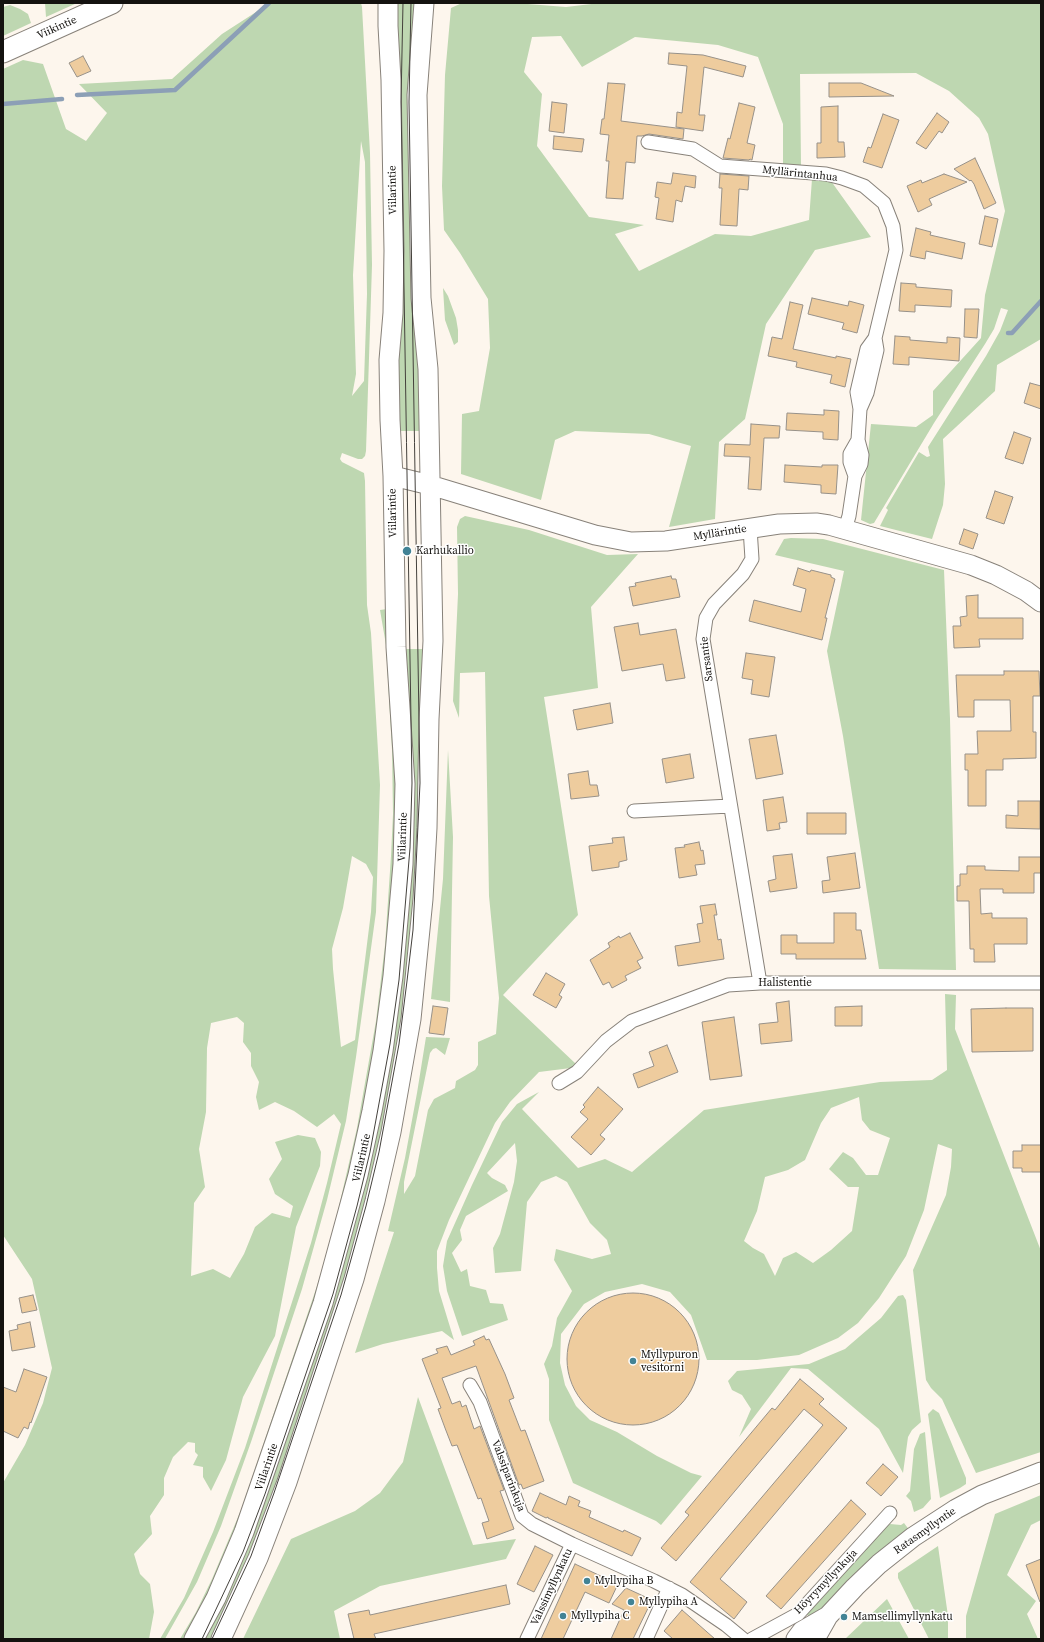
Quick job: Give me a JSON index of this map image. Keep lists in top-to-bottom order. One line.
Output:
{"streets":{"main road":["Viikintie","Viilarintie","Myllärintie","Ratasmyllyntie"],"street":["Myllärintanhua","Sarsantie","Halistentie","Valssiparinkuja","Höyrymyllynkuja","Valssimyllynkatu"]},"crossings":[["Myllärintanhua","Myllärintie"],["Viilarintie","Myllärintie"],["Myllärintie","Sarsantie"],["Sarsantie","Halistentie"],["Valssiparinkuja","Valssimyllynkatu"]],"places":["Karhukallio","Myllypuron vesitorni","Myllypiha B","Myllypiha A","Myllypiha C","Mamsellimyllynkatu"]}
